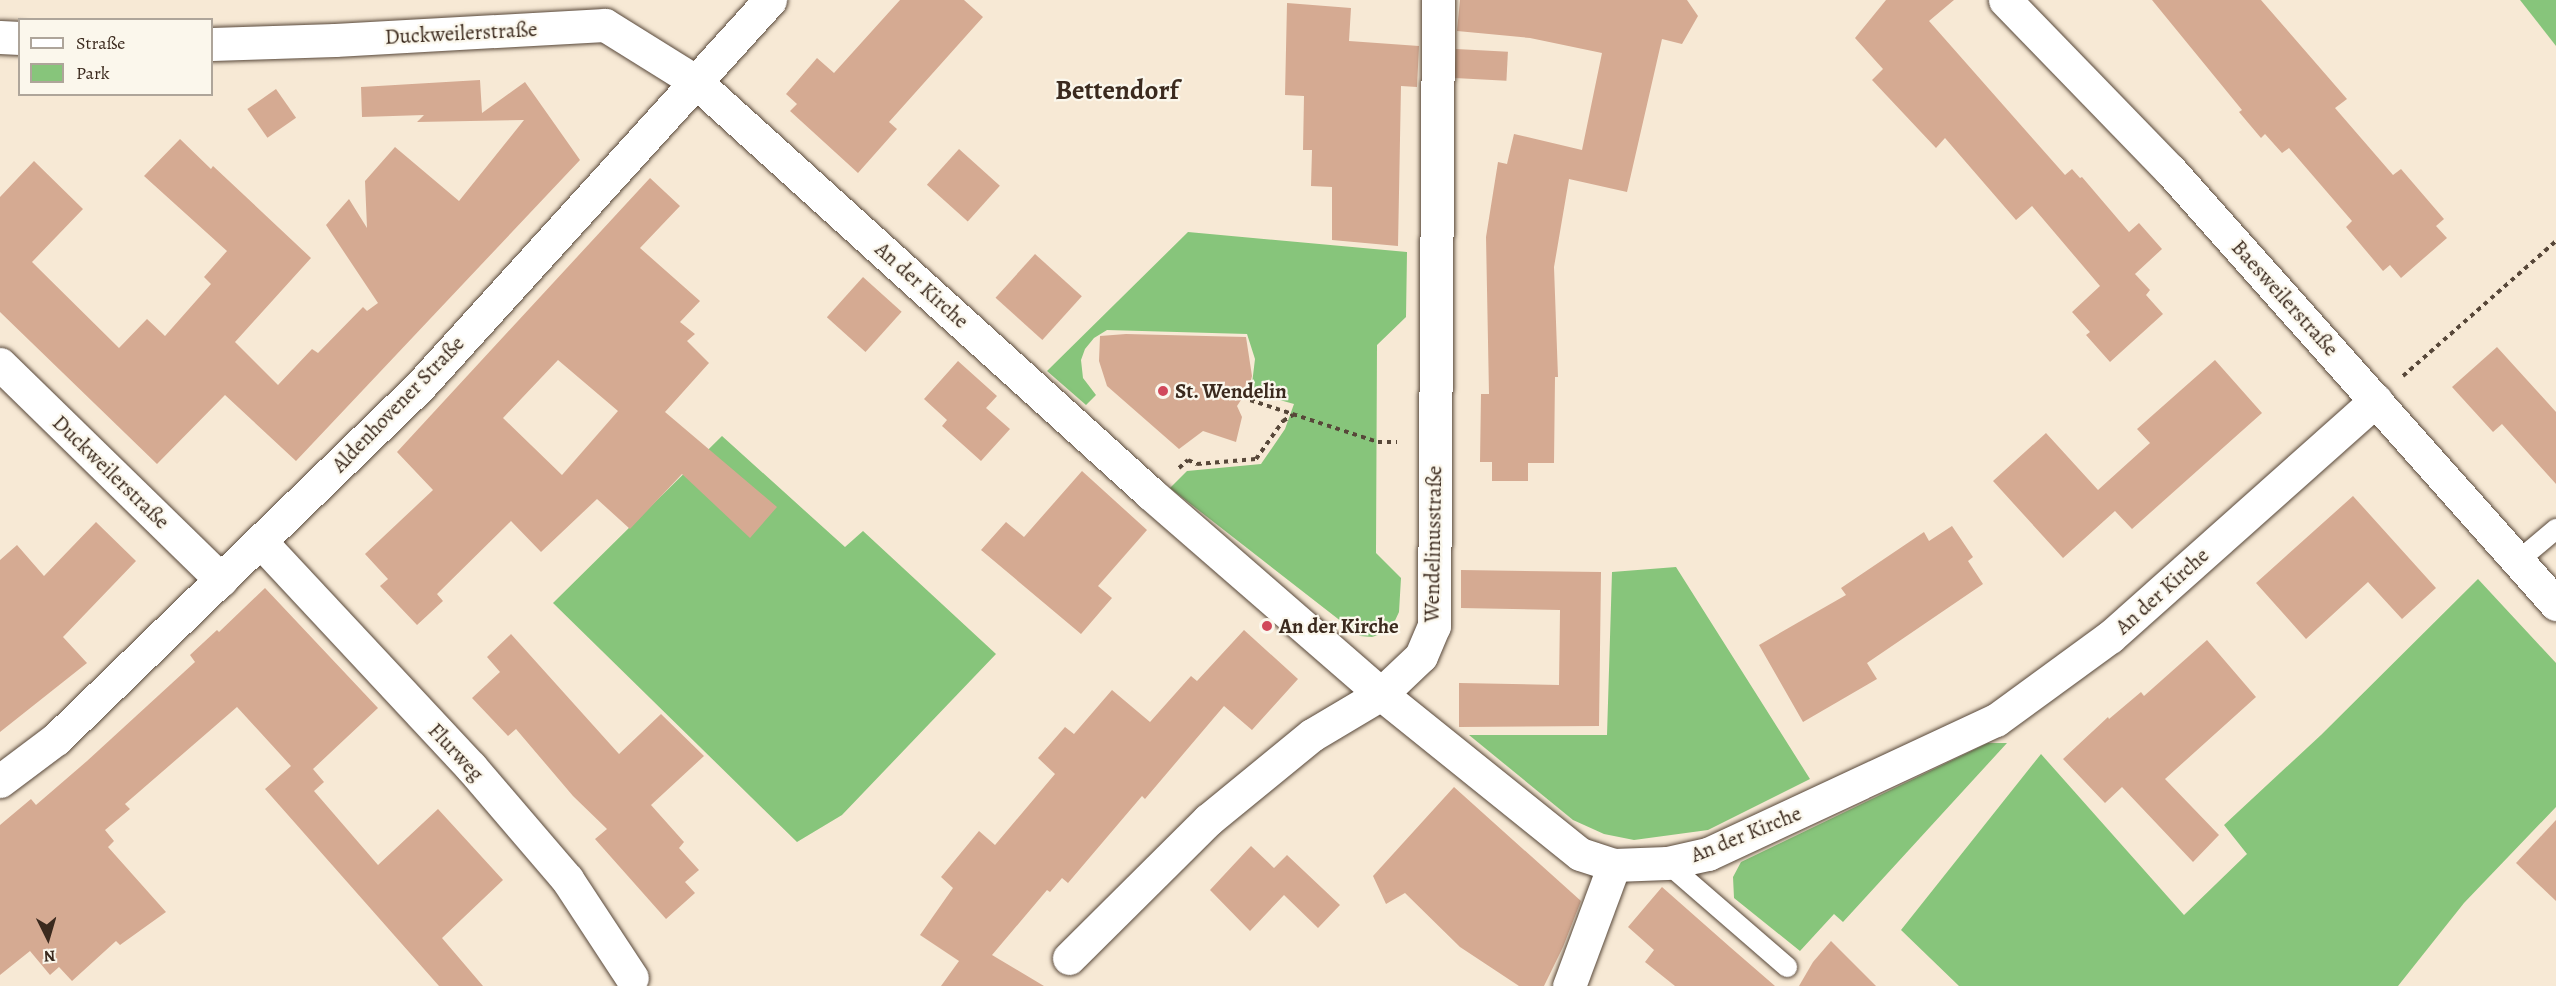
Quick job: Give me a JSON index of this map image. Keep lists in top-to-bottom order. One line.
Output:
{"streets":{"street":["Duckweilerstraße","An der Kirche","Baesweilerstraße","Aldenhovener Straße","Wendelinusstraße","Flurweg"]},"crossings":[["Duckweilerstraße","An der Kirche"],["Duckweilerstraße","Aldenhovener Straße"],["An der Kirche","Baesweilerstraße"],["An der Kirche","Aldenhovener Straße"],["An der Kirche","Wendelinusstraße"],["Aldenhovener Straße","Flurweg"]],"districts":["Bettendorf"],"places":["St. Wendelin","An der Kirche"],"legend":["Straße","Park"],"north":"bottom"}
